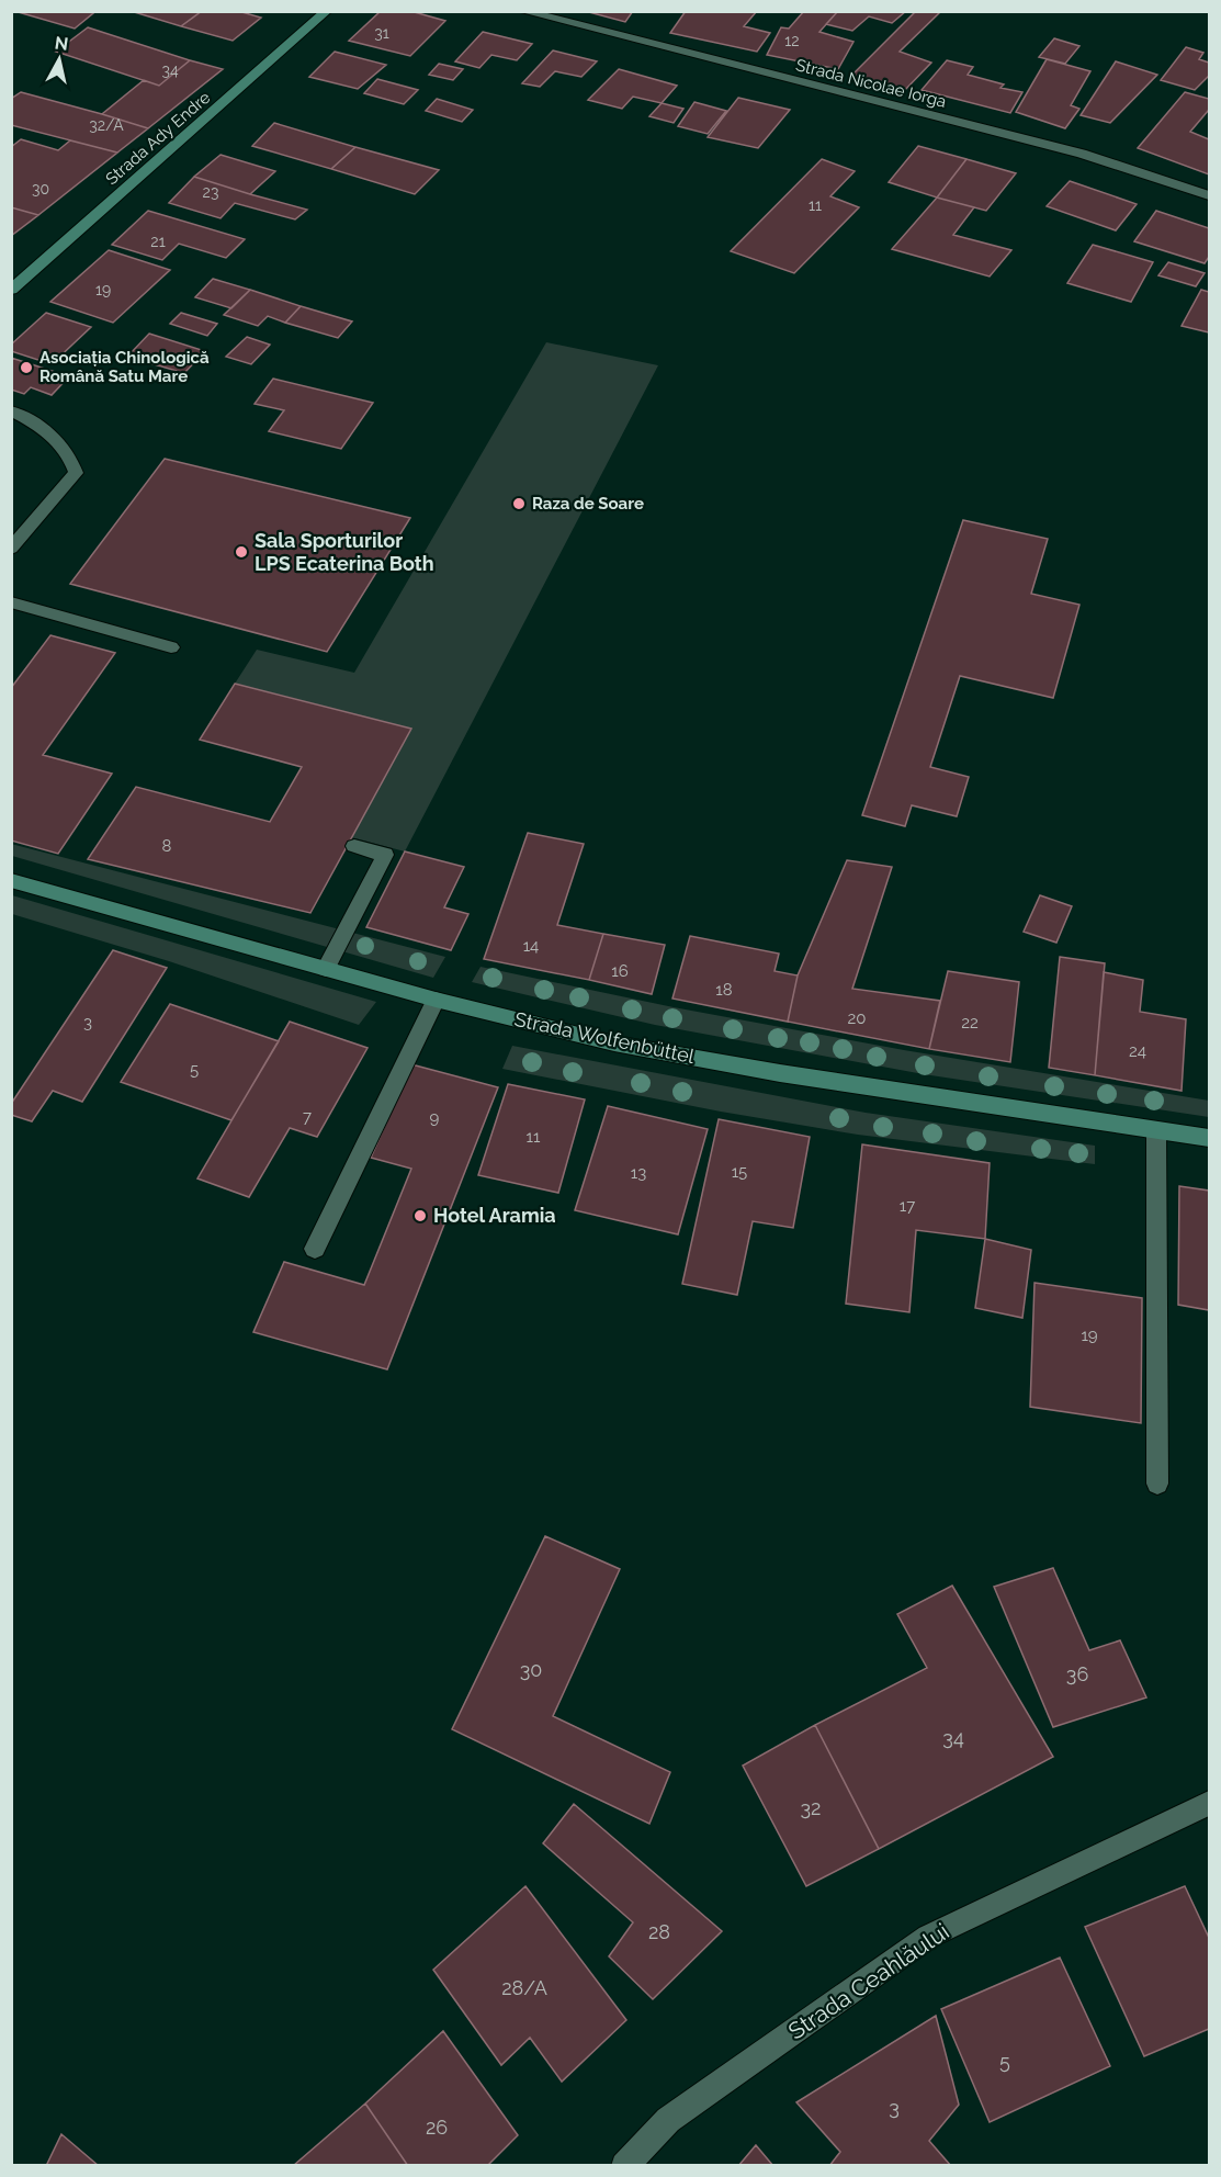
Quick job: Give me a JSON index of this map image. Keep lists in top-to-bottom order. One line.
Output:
{"streets":{"main road":["Strada Ady Endre","Strada Wolfenbüttel"],"street":["Strada Nicolae Iorga","Strada Ceahlăului"]},"places":["Asociația Chinologică Română Satu Mare","Raza de Soare","Sala Sporturilor LPS Ecaterina Both","Hotel Aramia"],"house_numbers":["31","12","34","32/A","30","23","11","21","19","8","14","16","18","20","3","22","24","5","7","9","11","15","13","17","19","30","36","34","32","28","28/A","5","3","26"],"north":"top"}
